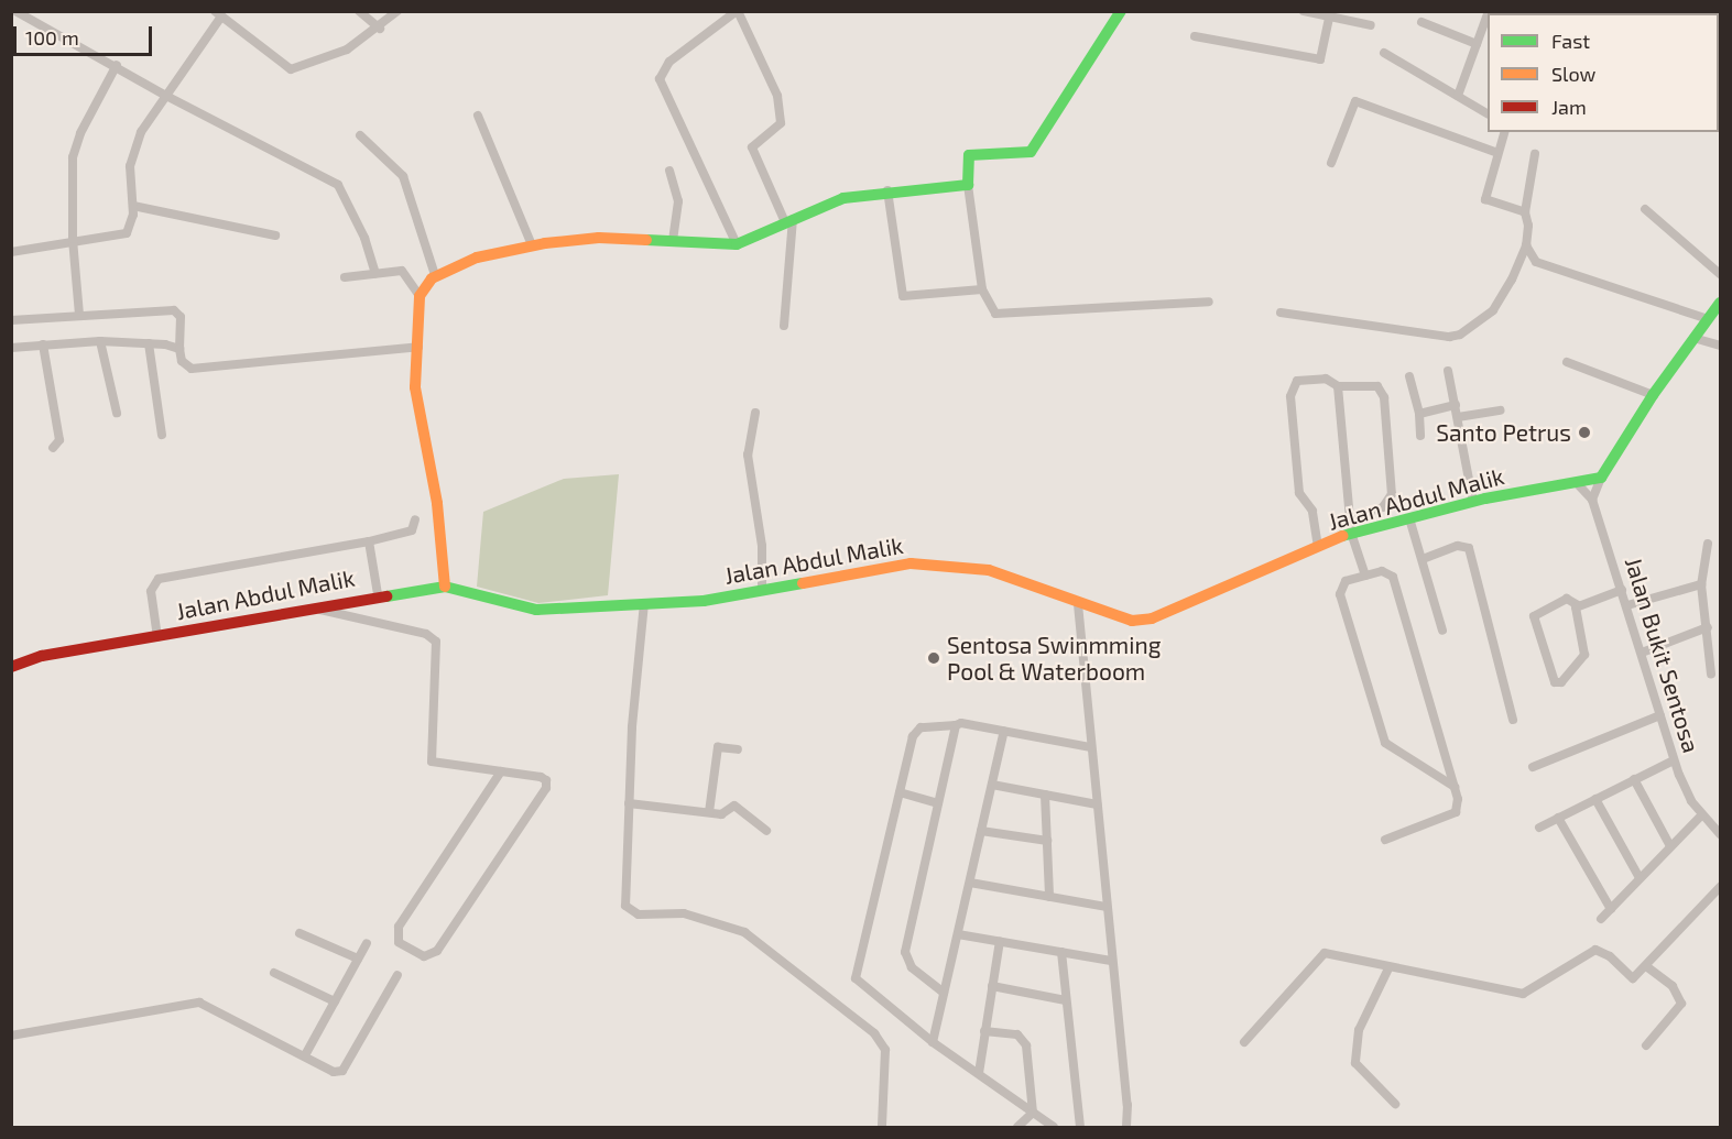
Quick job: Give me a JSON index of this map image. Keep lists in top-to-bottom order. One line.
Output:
{"streets":{"street":["Jalan Abdul Malik","Jalan Bukit Sentosa"]},"crossings":[["Jalan Abdul Malik","Jalan Bukit Sentosa"]],"places":["Santo Petrus","Sentosa Swinmming Pool & Waterboom"],"legend":["Fast","Slow","Jam"],"scale_bar":"100 m"}
